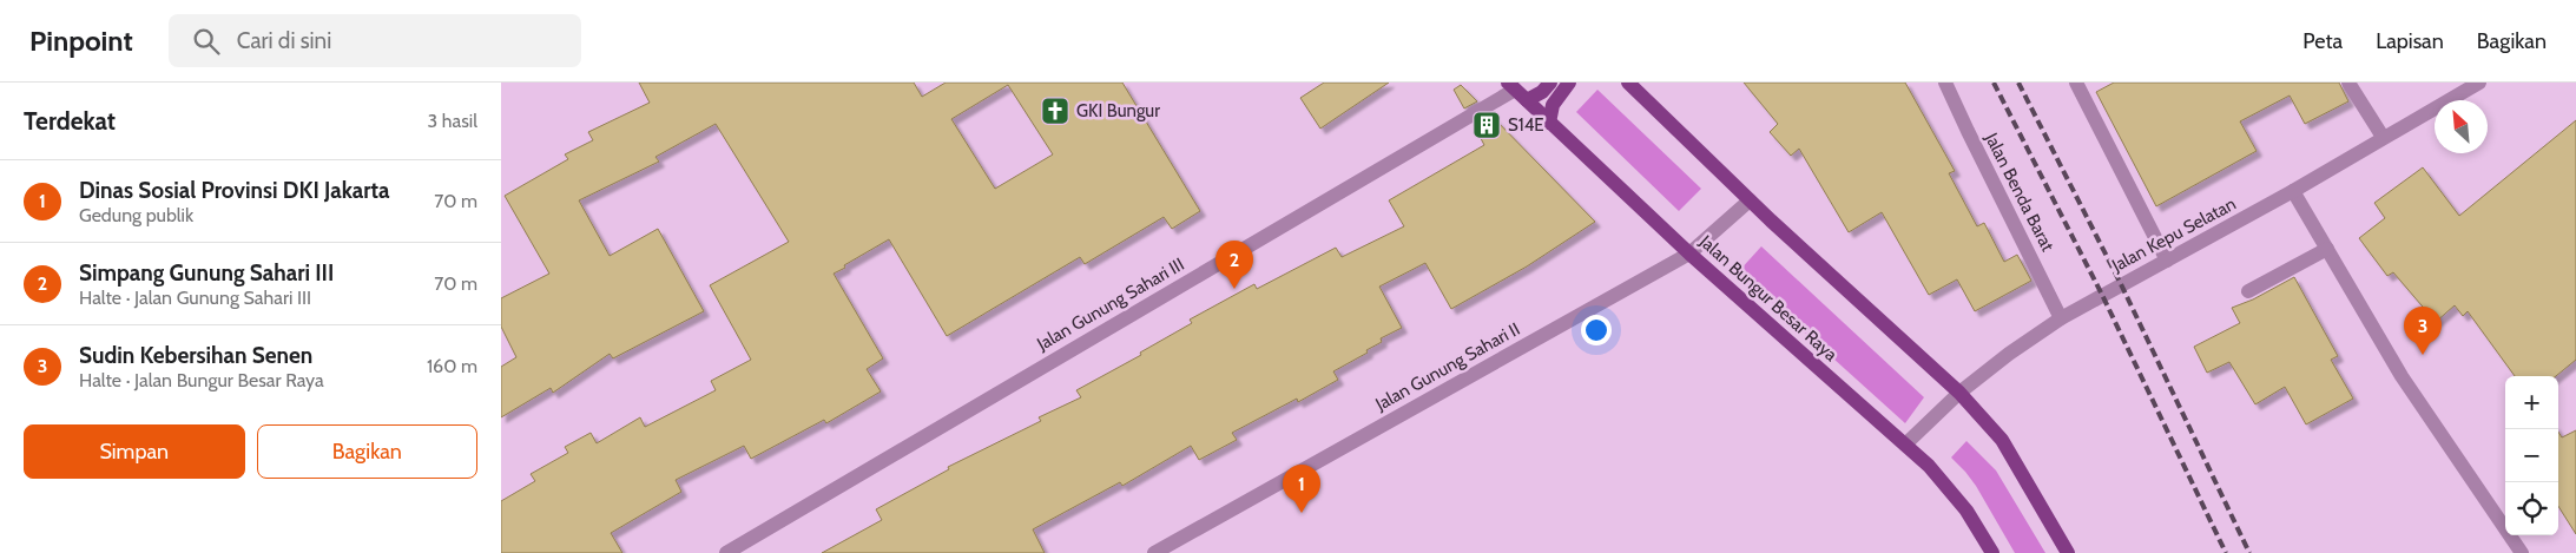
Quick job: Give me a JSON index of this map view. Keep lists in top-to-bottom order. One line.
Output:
{"streets":{"main road":["Jalan Bungur Besar Raya"],"street":["Jalan Benda Barat","Jalan Kepu Selatan","Jalan Gunung Sahari III","Jalan Gunung Sahari II"]},"crossings":[["Jalan Benda Barat","Jalan Kepu Selatan"],["Jalan Kepu Selatan","Jalan Bungur Besar Raya"],["Jalan Bungur Besar Raya","Jalan Gunung Sahari III"],["Jalan Bungur Besar Raya","Jalan Gunung Sahari II"]],"places":{"church":["GKI Bungur"],"building":["S14E"]},"north":"top left","page":{"header":"Pinpoint","search":"Cari di sini","nav":["Peta","Lapisan","Bagikan"],"heading":["Terdekat","3 hasil"],"list":[{"mark":"1","name":"Dinas Sosial Provinsi DKI Jakarta","note":"Gedung publik","value":"70 m"},{"mark":"2","name":"Simpang Gunung Sahari III","note":"Halte · Jalan Gunung Sahari III","value":"70 m"},{"mark":"3","name":"Sudin Kebersihan Senen","note":"Halte · Jalan Bungur Besar Raya","value":"160 m"}],"pins":["2","3","1"],"map_buttons":["+","−"],"buttons":["Simpan","Bagikan"]}}
